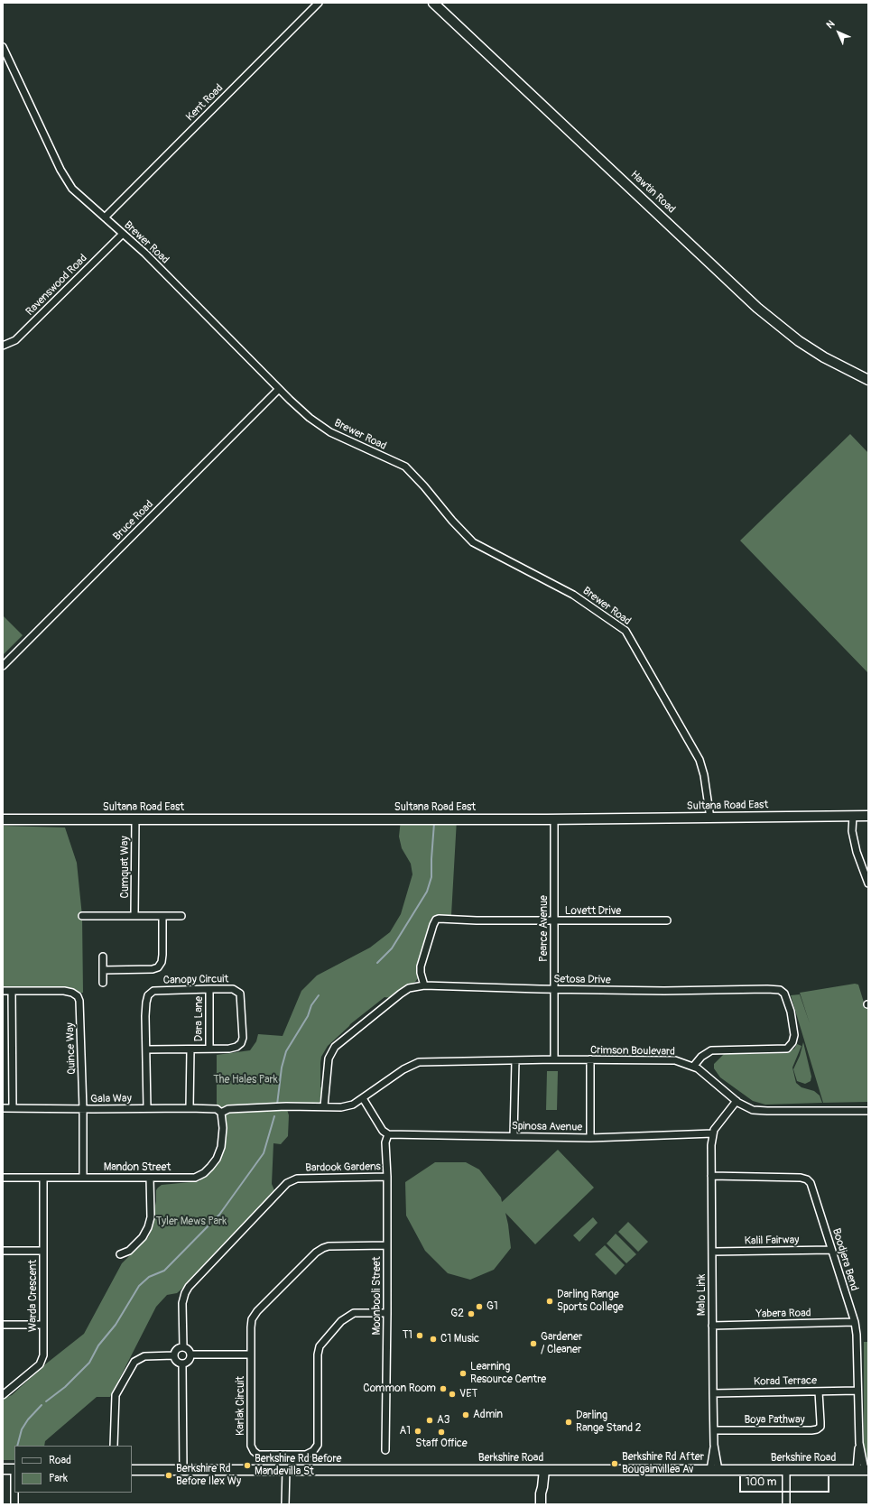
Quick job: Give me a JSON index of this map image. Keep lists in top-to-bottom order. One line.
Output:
{"streets":{"main road":["Hawtin Road","Sultana Road East","Berkshire Road"],"street":["Kent Road","Brewer Road","Ravenswood Road","Bruce Road","Cumquat Way","Lovett Drive","Pearce Avenue","Canopy Circuit","Setosa Drive","Dara Lane","Quince Way","Crimson Boulevard","Gala Way","Spinosa Avenue","Mandon Street","Bardook Gardens","Kalil Fairway","Boodjera Bend","Malo Link","Warda Crescent","Moonbooli Street","Yabera Road","Korad Terrace","Karlak Circuit","Boya Pathway"]},"crossings":[["Kent Road","Brewer Road"],["Brewer Road","Ravenswood Road"],["Brewer Road","Bruce Road"],["Brewer Road","Sultana Road East"],["Sultana Road East","Cumquat Way"],["Sultana Road East","Pearce Avenue"],["Lovett Drive","Pearce Avenue"],["Lovett Drive","Setosa Drive"],["Pearce Avenue","Setosa Drive"],["Pearce Avenue","Crimson Boulevard"],["Canopy Circuit","Dara Lane"],["Canopy Circuit","Gala Way"],["Setosa Drive","Crimson Boulevard"],["Setosa Drive","Gala Way"],["Quince Way","Gala Way"],["Quince Way","Mandon Street"],["Gala Way","Mandon Street"],["Spinosa Avenue","Malo Link"],["Spinosa Avenue","Moonbooli Street"],["Mandon Street","Warda Crescent"],["Bardook Gardens","Moonbooli Street"],["Kalil Fairway","Boodjera Bend"],["Kalil Fairway","Malo Link"],["Boodjera Bend","Malo Link"],["Boodjera Bend","Yabera Road"],["Boodjera Bend","Korad Terrace"],["Boodjera Bend","Berkshire Road"],["Malo Link","Yabera Road"],["Malo Link","Korad Terrace"],["Malo Link","Boya Pathway"],["Malo Link","Berkshire Road"],["Moonbooli Street","Karlak Circuit"],["Korad Terrace","Boya Pathway"]],"parks":["The Hales Park","Tyler Mews Park"],"places":["Darling Range Sports College","G1","G2","T1","C1 Music","Gardener / Cleaner","Learning Resource Centre","Common Room","VET","Admin","A3","Darling Range Stand 2","A1","Staff Office","Berkshire Rd After Bougainvillea Av","Berkshire Rd Before Mandevilla St","Berkshire Rd Before Ilex Wy"],"legend":["Road","Park"],"scale_bar":"100 m","north":"top left"}
